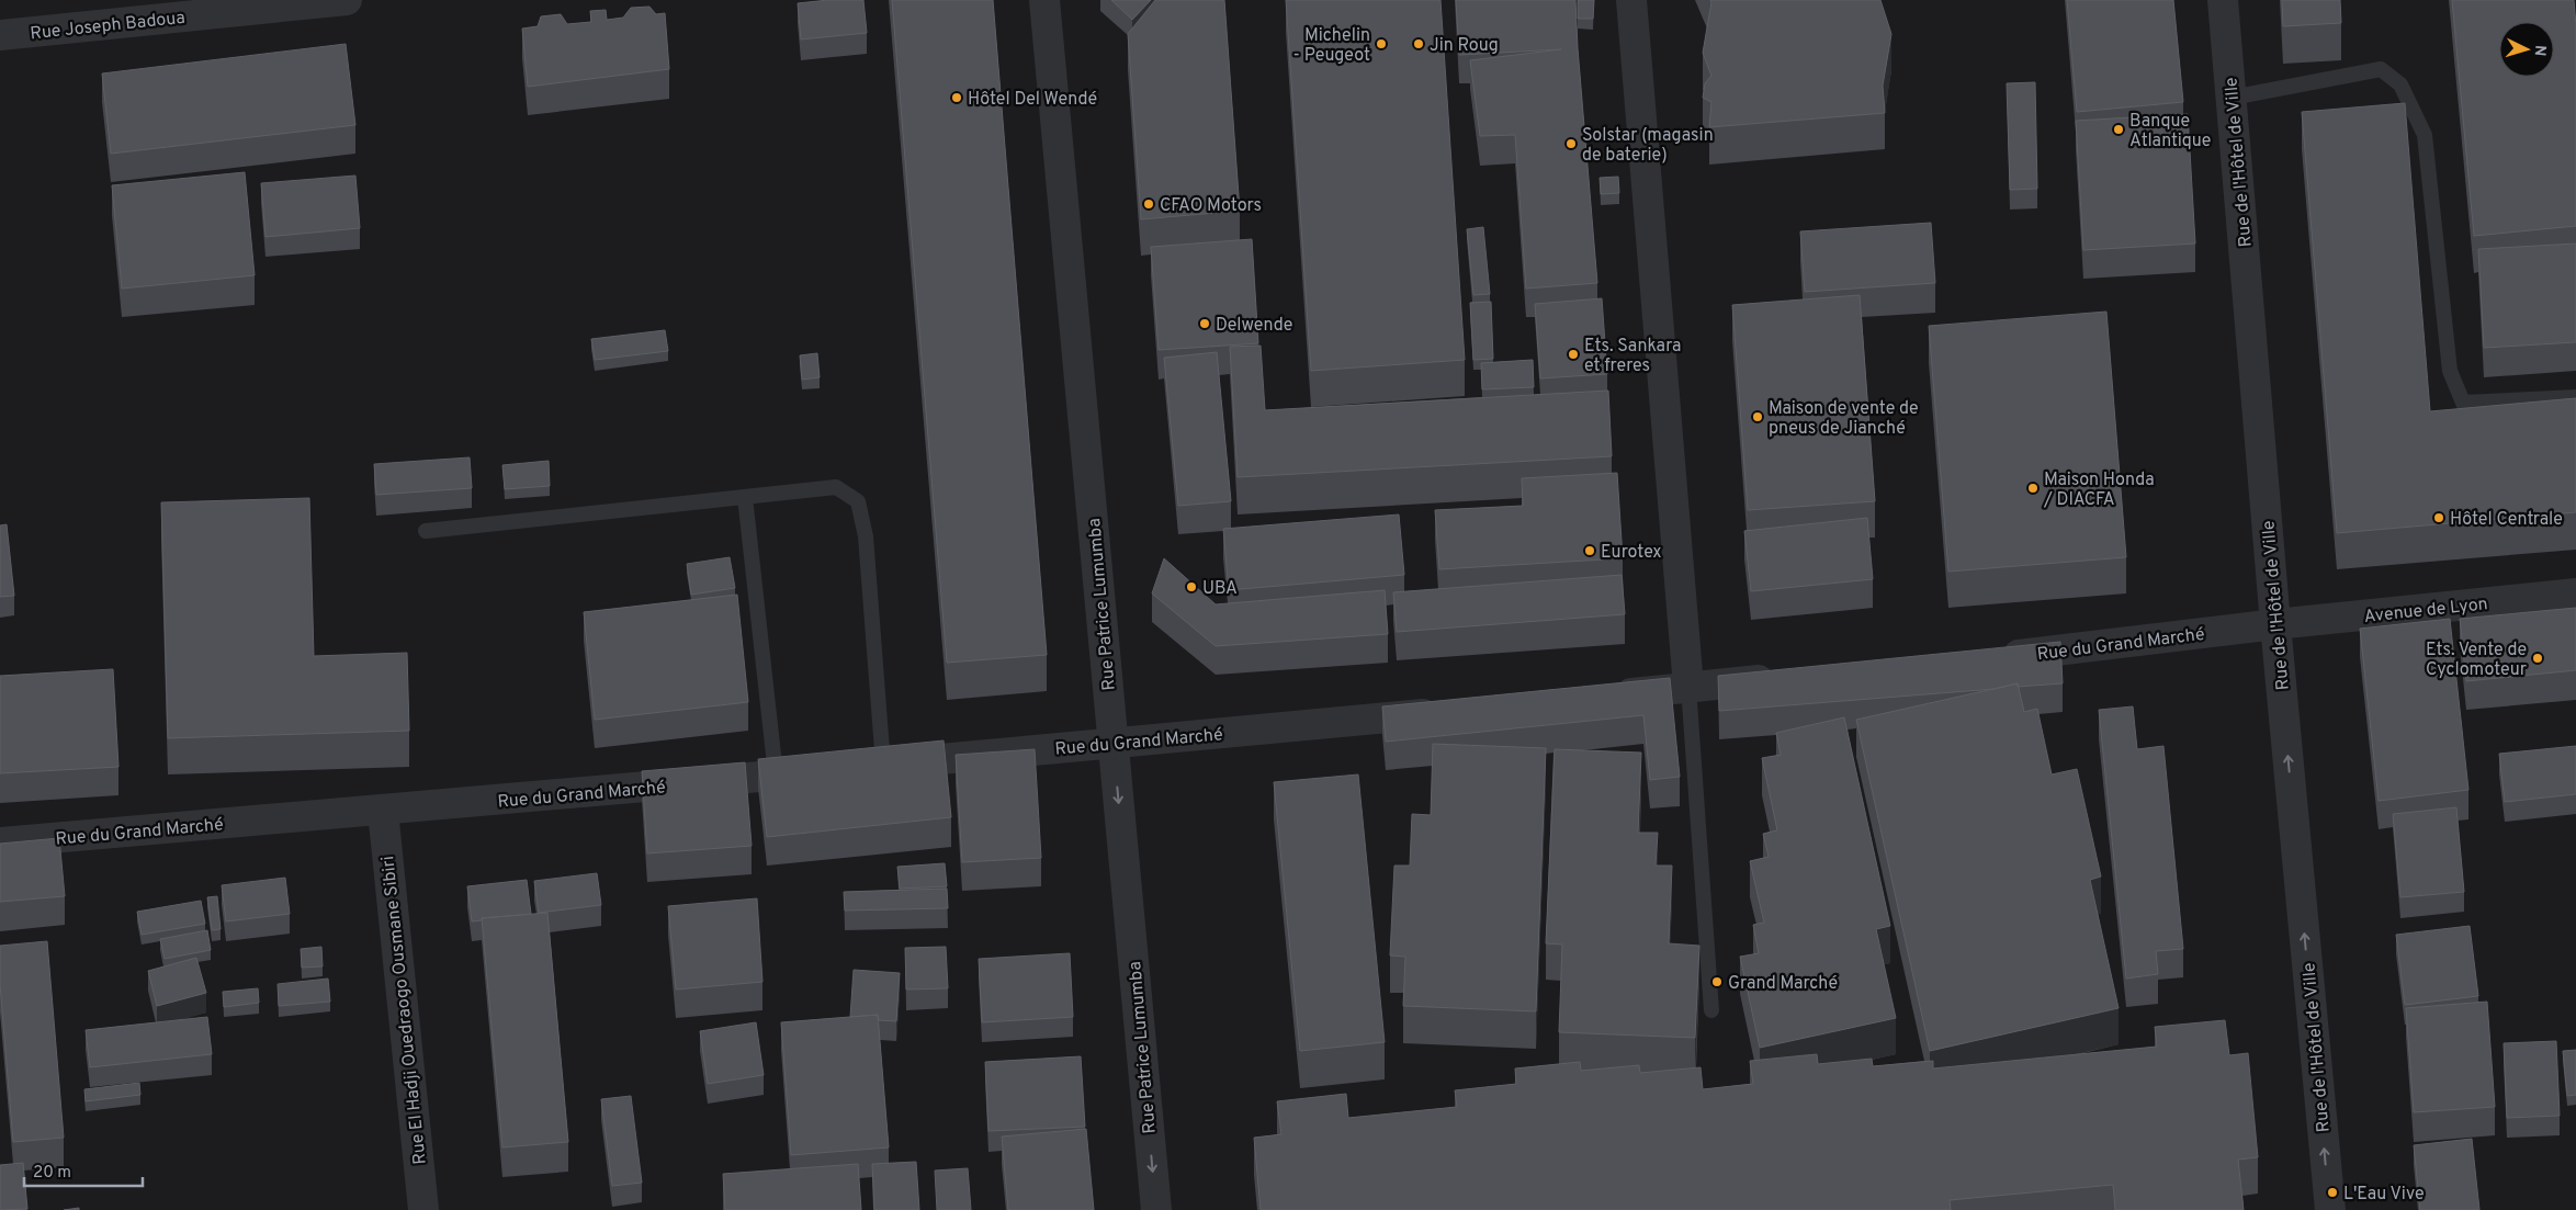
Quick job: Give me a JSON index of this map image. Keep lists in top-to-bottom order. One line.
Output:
{"streets":{"street":["Rue Joseph Badoua","Rue de l'Hôtel de Ville","Rue Patrice Lumumba","Avenue de Lyon","Rue du Grand Marché","Rue El Hadji Ouedraogo Ousmane Sibiri"]},"crossings":[["Rue de l'Hôtel de Ville","Avenue de Lyon"],["Rue de l'Hôtel de Ville","Rue du Grand Marché"],["Rue Patrice Lumumba","Rue du Grand Marché"],["Avenue de Lyon","Rue du Grand Marché"],["Rue du Grand Marché","Rue El Hadji Ouedraogo Ousmane Sibiri"]],"one_way":["Rue de l'Hôtel de Ville","Rue Patrice Lumumba"],"places":["Michelin - Peugeot","Jin Roug","Hôtel Del Wendé","Banque Atlantique","Solstar (magasin de baterie)","CFAO Motors","Delwende","Ets. Sankara et freres","Maison de vente de pneus de Jianché","Maison Honda / DIACFA","Hôtel Centrale","Eurotex","UBA","Ets. Vente de Cyclomoteur","Grand Marché","L'Eau Vive"],"scale_bar":"20 m","north":"right"}
